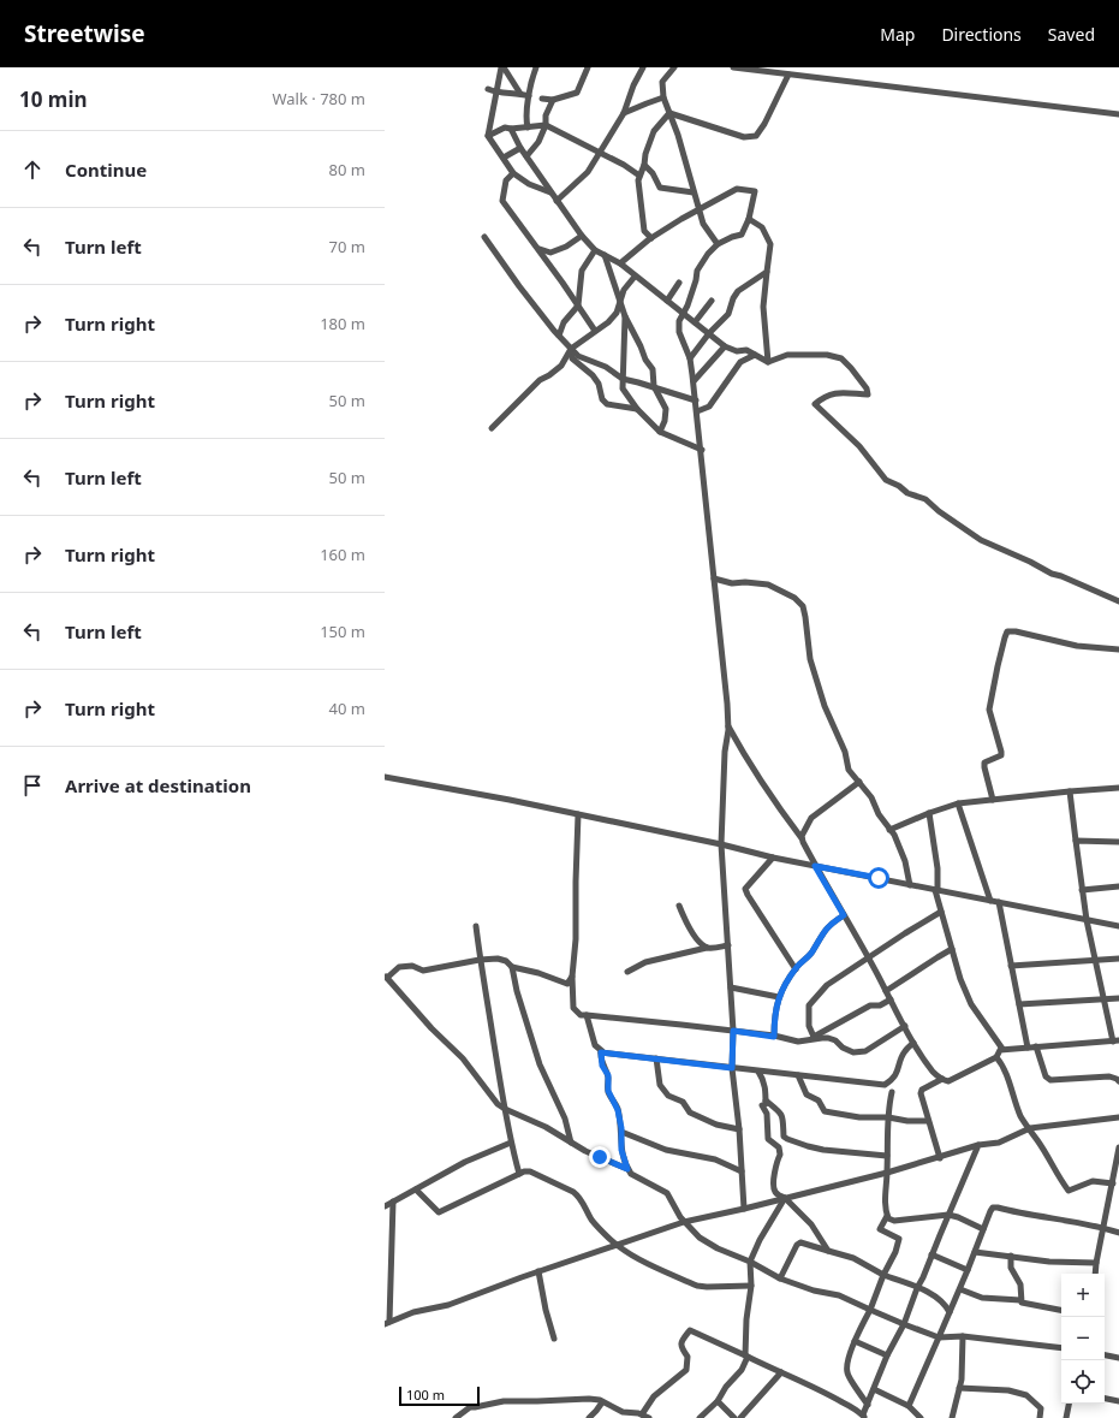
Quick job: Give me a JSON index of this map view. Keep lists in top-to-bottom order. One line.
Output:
{"scale_bar":"100 m","page":{"header":"Streetwise","nav":["Map","Directions","Saved"],"heading":["10 min","Walk · 780 m"],"list":[["Continue","80 m"],["Turn left","70 m"],["Turn right","180 m"],["Turn right","50 m"],["Turn left","50 m"],["Turn right","160 m"],["Turn left","150 m"],["Turn right","40 m"],"Arrive at destination"],"map_buttons":["+","−"],"scale":"100 m"}}
